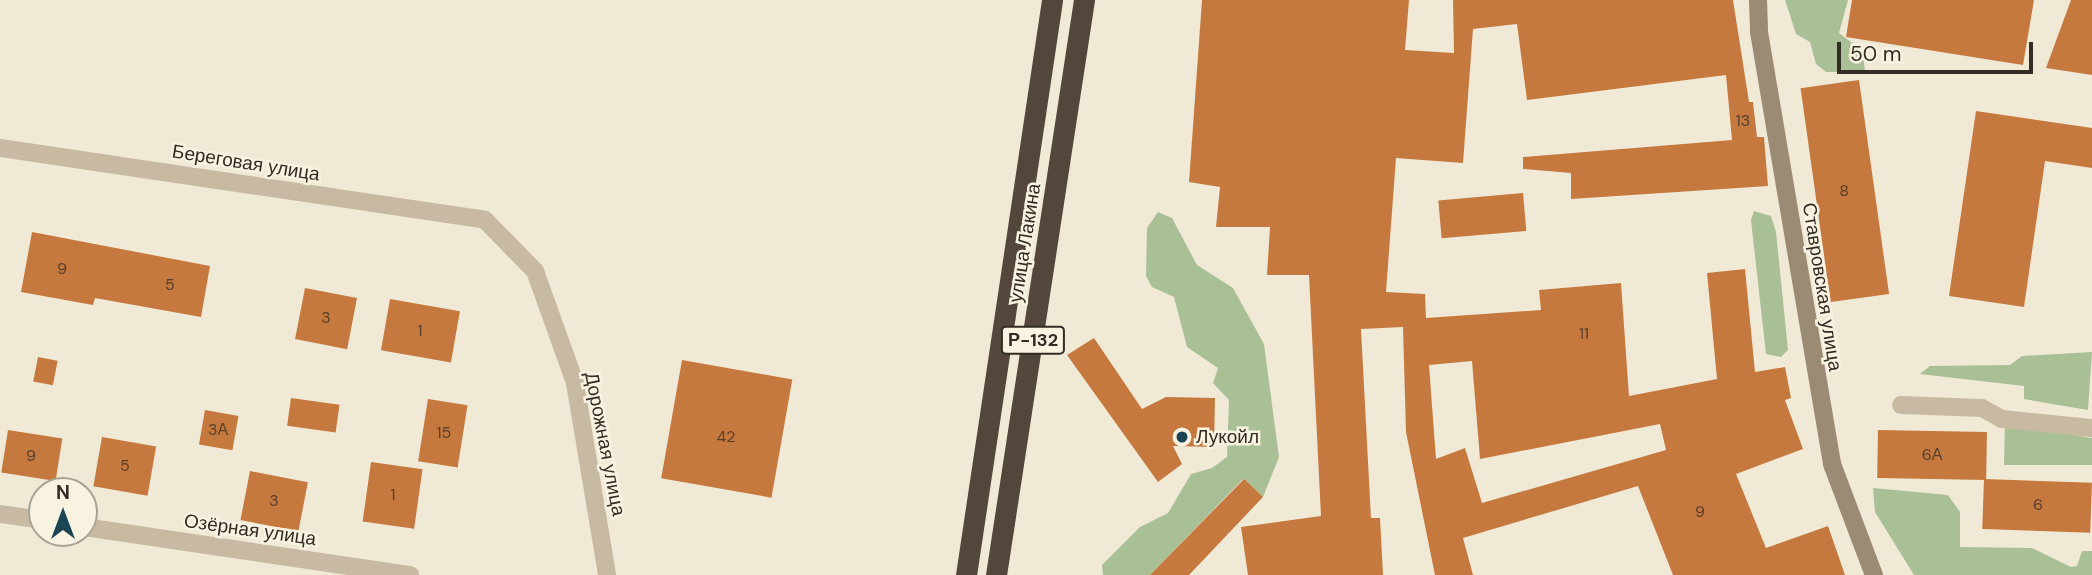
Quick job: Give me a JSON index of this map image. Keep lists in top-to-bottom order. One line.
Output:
{"streets":{"highway":["улица Лакина","Р-132"],"street":["Береговая улица","Ставровская улица","Дорожная улица","Озёрная улица"]},"crossings":[["Береговая улица","Дорожная улица"]],"places":["Лукойл"],"house_numbers":["13","8","9","5","3","1","11","3А","15","42","6А","9","5","1","3","6","9"],"scale_bar":"50 m","north":"top"}
